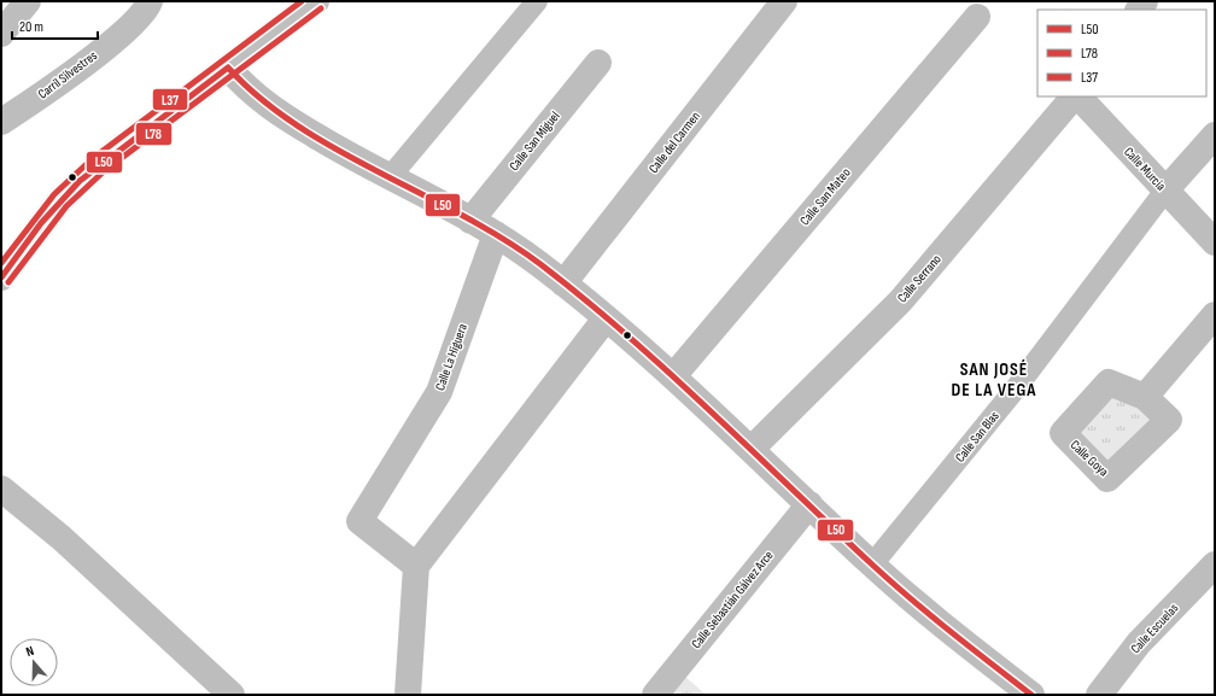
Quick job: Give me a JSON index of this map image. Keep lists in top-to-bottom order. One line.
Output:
{"streets":{"street":["Carril Silvestres","Calle San Miguel","Calle del Carmen","Calle Murcia","Calle San Mateo","Calle Serrano","Calle La Higuera","Calle San Blas","Calle Sebastián Gálvez Arce","Calle Escuelas"]},"crossings":[["Calle Murcia","Calle San Blas"]],"districts":["SAN JOSÉ DE LA VEGA"],"lines":["transit line L37","transit line L78","transit line L50"],"legend":["L50","L78","L37"],"scale_bar":"20 m","north":"top"}
